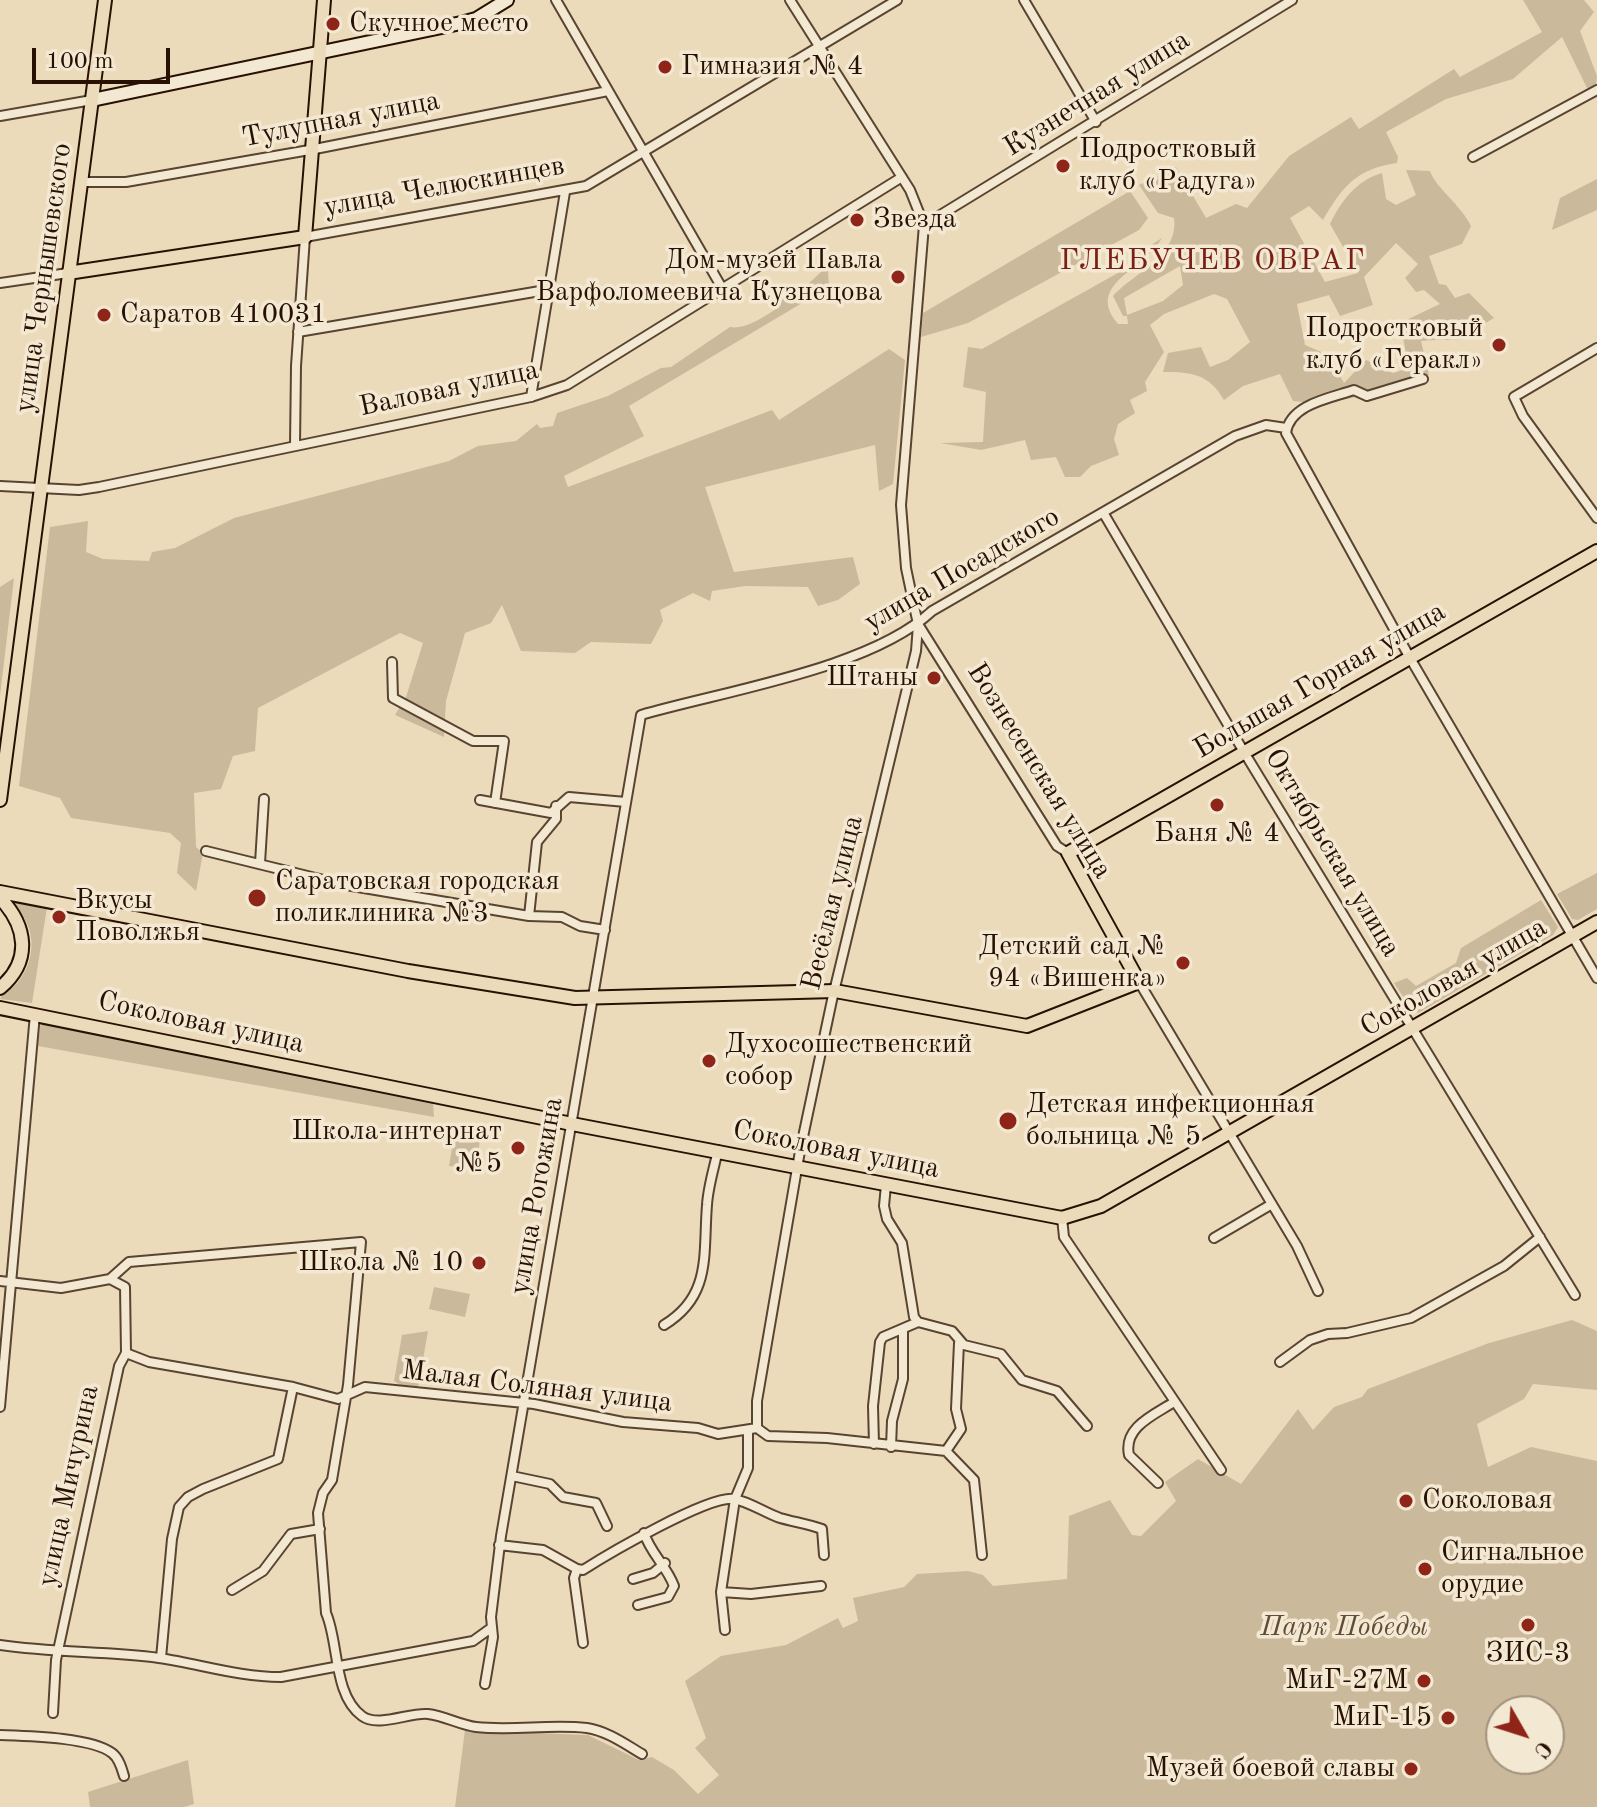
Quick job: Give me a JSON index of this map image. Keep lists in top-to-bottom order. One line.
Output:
{"streets":{"main road":["улица Челюскинцев","улица Чернышевского","Большая Горная улица","Вознесенская улица","Соколовая улица"],"street":["Кузнечная улица","Тулупная улица","Валовая улица","улица Посадского","Октябрьская улица","Весёлая улица","улица Рогожина","Малая Соляная улица","улица Мичурина"]},"crossings":[["Кузнечная улица","Вознесенская улица"],["Тулупная улица","улица Чернышевского"],["улица Челюскинцев","улица Чернышевского"],["улица Чернышевского","Валовая улица"],["улица Посадского","Вознесенская улица"],["улица Посадского","Октябрьская улица"],["улица Посадского","Весёлая улица"],["улица Посадского","улица Рогожина"],["Большая Горная улица","Вознесенская улица"],["Большая Горная улица","Октябрьская улица"],["Вознесенская улица","Весёлая улица"],["Вознесенская улица","Соколовая улица"],["Октябрьская улица","Соколовая улица"],["Весёлая улица","Соколовая улица"],["Весёлая улица","Малая Соляная улица"],["Соколовая улица","улица Рогожина"],["улица Рогожина","Малая Соляная улица"],["Малая Соляная улица","улица Мичурина"]],"districts":["ГЛЕБУЧЕВ ОВРАГ"],"parks":["Парк Победы"],"places":["Скучное место","Гимназия № 4","Подростковый клуб «Радуга»","Звезда","Дом-музей Павла Варфоломеевича Кузнецова","Саратов 410031","Подростковый клуб «Геракл»","Штаны","Баня № 4","Саратовская городская поликлиника №3","Вкусы Поволжья","Детский сад № 94 «Вишенка»","Духосошественский собор","Детская инфекционная больница № 5","Школа-интернат №5","Школа № 10","Соколовая","Сигнальное орудие","ЗИС-3","МиГ-27М","МиГ-15","Музей боевой славы"],"scale_bar":"100 m","north":"bottom right"}
